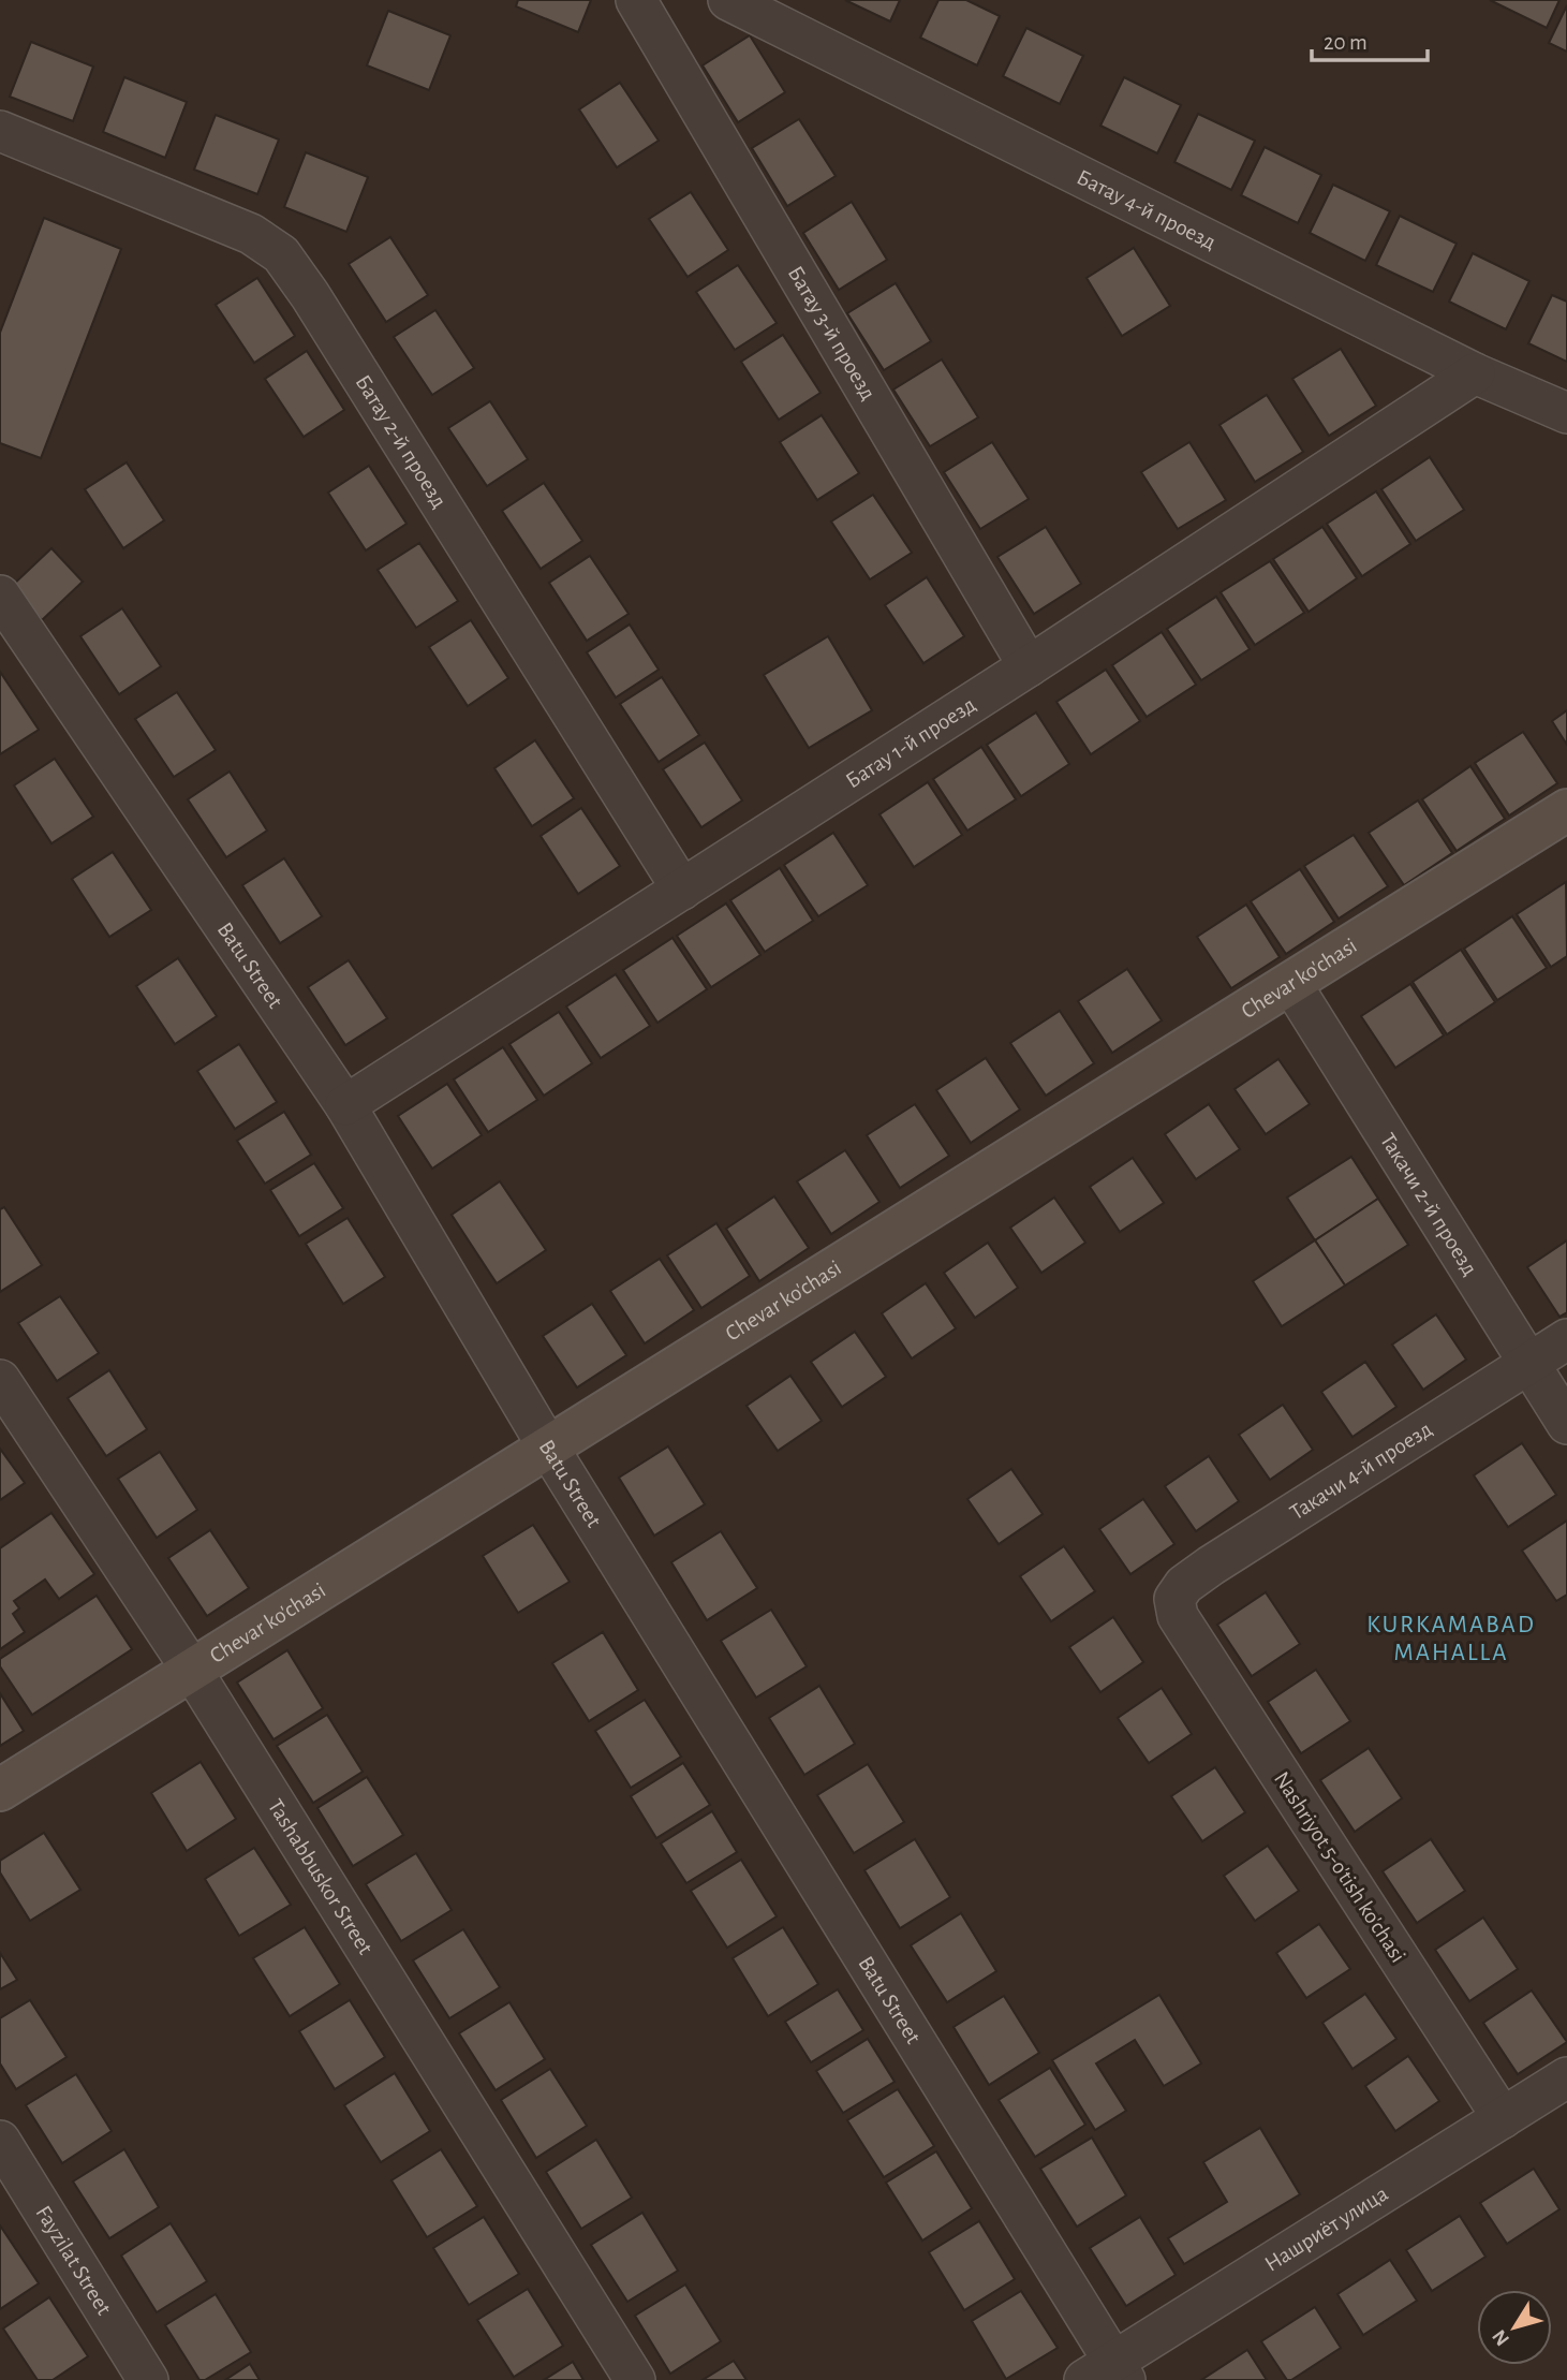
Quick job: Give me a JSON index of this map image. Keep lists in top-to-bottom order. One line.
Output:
{"streets":{"street":["Батау 4-й проезд","Батау 3-й проезд","Батау 2-й проезд","Батау 1-й проезд","Batu Street","Chevar ko'chasi","Такачи 2-й проезд","Такачи 4-й проезд","Nashriyot 5-o'tish ko'chasi","Tashabbuskor Street","Нашриёт улица","Fayzilat Street"]},"crossings":[["Батау 4-й проезд","Батау 1-й проезд"],["Батау 3-й проезд","Батау 1-й проезд"],["Батау 2-й проезд","Батау 1-й проезд"],["Батау 1-й проезд","Batu Street"],["Batu Street","Chevar ko'chasi"],["Batu Street","Нашриёт улица"],["Chevar ko'chasi","Такачи 2-й проезд"],["Chevar ko'chasi","Tashabbuskor Street"],["Такачи 2-й проезд","Такачи 4-й проезд"],["Такачи 4-й проезд","Nashriyot 5-o'tish ko'chasi"],["Nashriyot 5-o'tish ko'chasi","Нашриёт улица"]],"districts":["KURKAMABAD MAHALLA"],"scale_bar":"20 m","north":"bottom left"}
